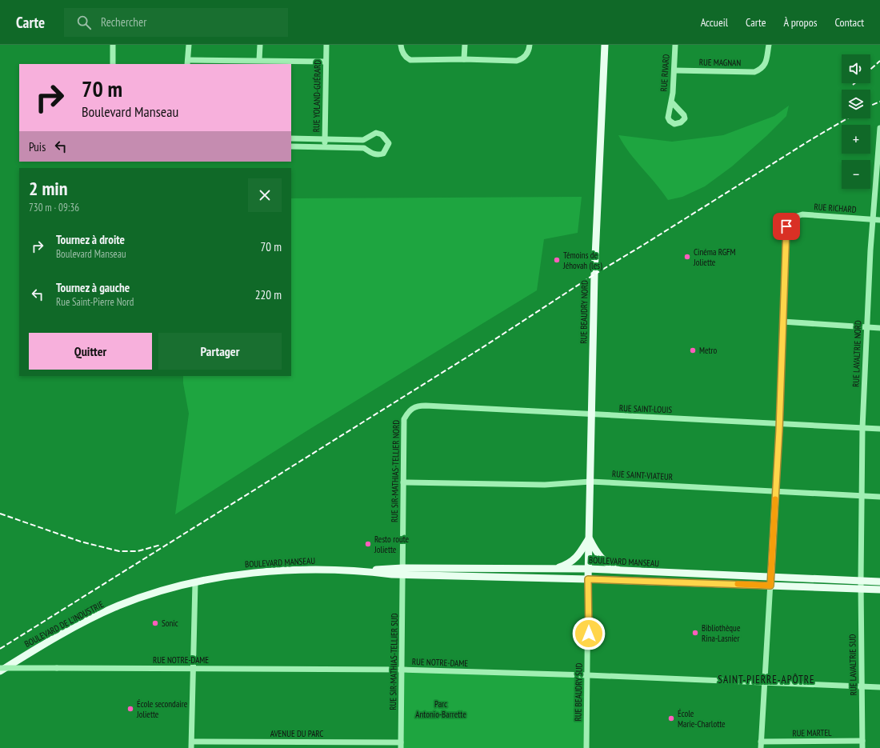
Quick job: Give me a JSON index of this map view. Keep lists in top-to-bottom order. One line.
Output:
{"streets":{"main road":["RUE BEAUDRY NORD","BOULEVARD MANSEAU","BOULEVARD DE L'INDUSTRIE"],"street":["RUE MAGNAN","RUE RIVARD","RUE YOLAND-GUÉRARD","RUE RICHARD","RUE LAVALTRIE NORD","RUE SAINT-LOUIS","RUE SIR-MATHIAS-TELLIER NORD","RUE SAINT-VIATEUR","RUE NOTRE-DAME","RUE SIR-MATHIAS-TELLIER SUD","RUE LAVALTRIE SUD","RUE BEAUDRY SUD","RUE MARTEL","AVENUE DU PARC"]},"crossings":[["RUE MAGNAN","RUE RIVARD"],["RUE RICHARD","RUE LAVALTRIE NORD"],["RUE BEAUDRY NORD","RUE SAINT-LOUIS"],["RUE BEAUDRY NORD","RUE SAINT-VIATEUR"],["RUE BEAUDRY NORD","BOULEVARD MANSEAU"],["RUE BEAUDRY NORD","RUE BEAUDRY SUD"],["RUE LAVALTRIE NORD","RUE SAINT-LOUIS"],["RUE LAVALTRIE NORD","RUE SAINT-VIATEUR"],["RUE LAVALTRIE NORD","BOULEVARD MANSEAU"],["RUE LAVALTRIE NORD","RUE LAVALTRIE SUD"],["RUE SAINT-LOUIS","RUE SIR-MATHIAS-TELLIER NORD"],["RUE SIR-MATHIAS-TELLIER NORD","RUE SAINT-VIATEUR"],["RUE SIR-MATHIAS-TELLIER NORD","BOULEVARD MANSEAU"],["RUE SIR-MATHIAS-TELLIER NORD","RUE SIR-MATHIAS-TELLIER SUD"],["BOULEVARD MANSEAU","BOULEVARD DE L'INDUSTRIE"],["BOULEVARD MANSEAU","RUE SIR-MATHIAS-TELLIER SUD"],["BOULEVARD MANSEAU","RUE LAVALTRIE SUD"],["BOULEVARD MANSEAU","RUE BEAUDRY SUD"],["RUE NOTRE-DAME","RUE SIR-MATHIAS-TELLIER SUD"],["RUE NOTRE-DAME","RUE LAVALTRIE SUD"],["RUE NOTRE-DAME","RUE BEAUDRY SUD"],["RUE SIR-MATHIAS-TELLIER SUD","AVENUE DU PARC"],["RUE LAVALTRIE SUD","RUE MARTEL"]],"districts":["SAINT-PIERRE-APÔTRE"],"parks":["Parc Antonio-Barrette"],"places":["Cinéma RGFM Joliette","Témoins de Jéhovah (les)","Metro","Resto route Joliette","Sonic","Bibliothèque Rina-Lasnier","École secondaire Joliette","École Marie-Charlotte"],"page":{"header":"Carte","search":"Rechercher","nav":["Accueil","Carte","À propos","Contact"],"map_buttons":["+","−"],"turn":["70 m","Boulevard Manseau"],"then":"Puis","heading":["2 min","730 m · 09:36"],"list":[{"name":"Tournez à droite","note":"Boulevard Manseau","value":"70 m"},{"name":"Tournez à gauche","note":"Rue Saint-Pierre Nord","value":"220 m"}],"buttons":["Quitter","Partager"]}}
